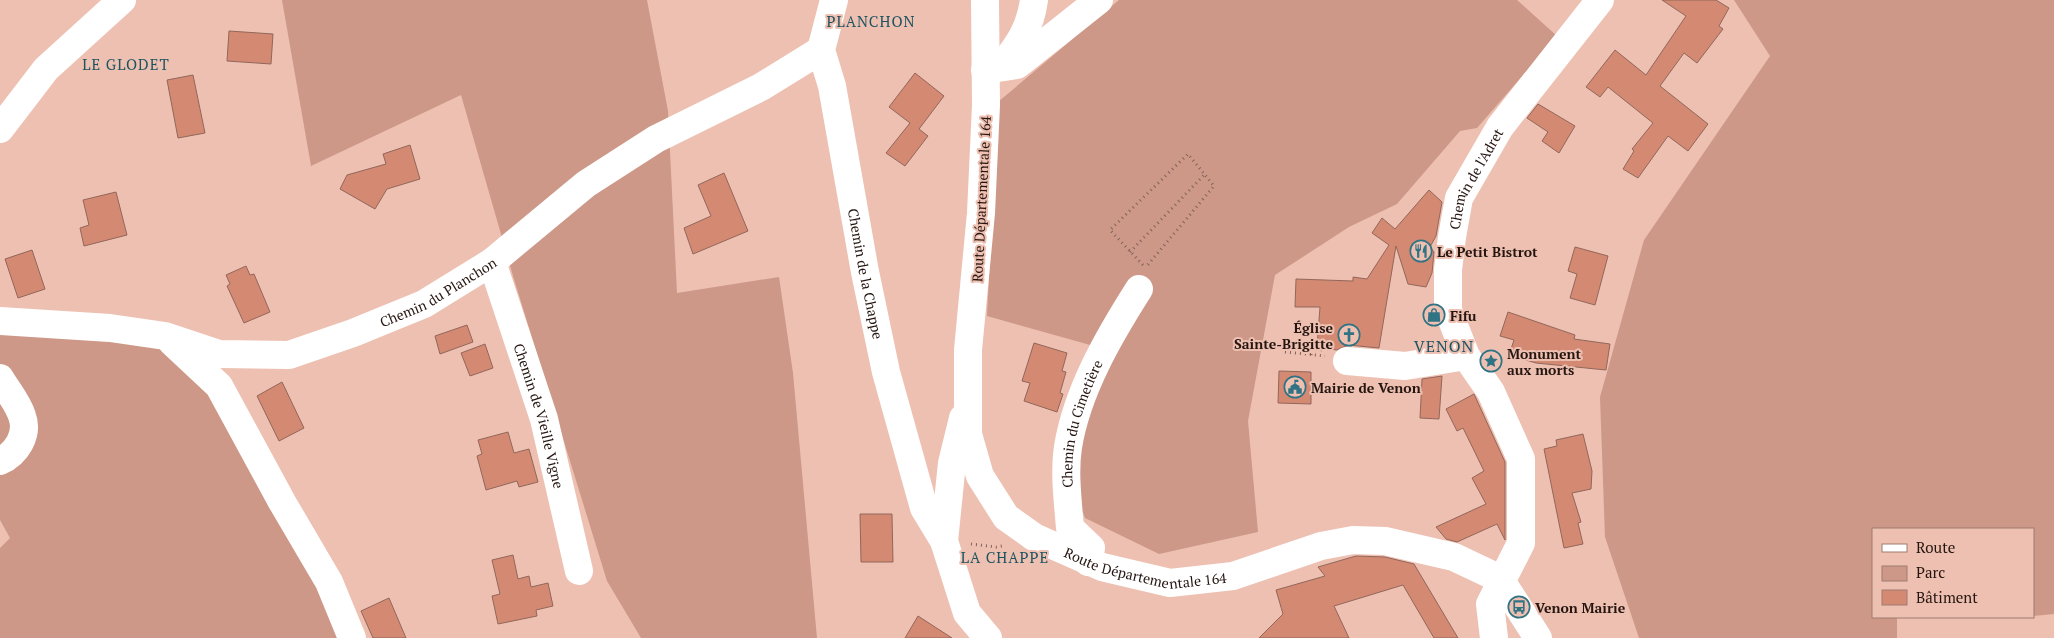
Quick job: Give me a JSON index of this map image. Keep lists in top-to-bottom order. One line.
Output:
{"streets":{"street":["Chemin de l'Adret","Route Départementale 164","Chemin de la Chappe","Chemin du Planchon","Chemin de Vieille Vigne","Chemin du Cimetière"]},"crossings":[["Chemin de l'Adret","Route Départementale 164"],["Route Départementale 164","Chemin du Cimetière"],["Chemin de la Chappe","Chemin du Planchon"],["Chemin du Planchon","Chemin de Vieille Vigne"]],"districts":["PLANCHON","LE GLODET","VENON","LA CHAPPE"],"places":{"restaurant":["Le Petit Bistrot"],"shop":["Fifu"],"church":["Église Sainte-Brigitte"],"place":["Monument aux morts"],"public building":["Mairie de Venon"],"bus stop":["Venon Mairie"]},"legend":["Route","Parc","Bâtiment"]}
